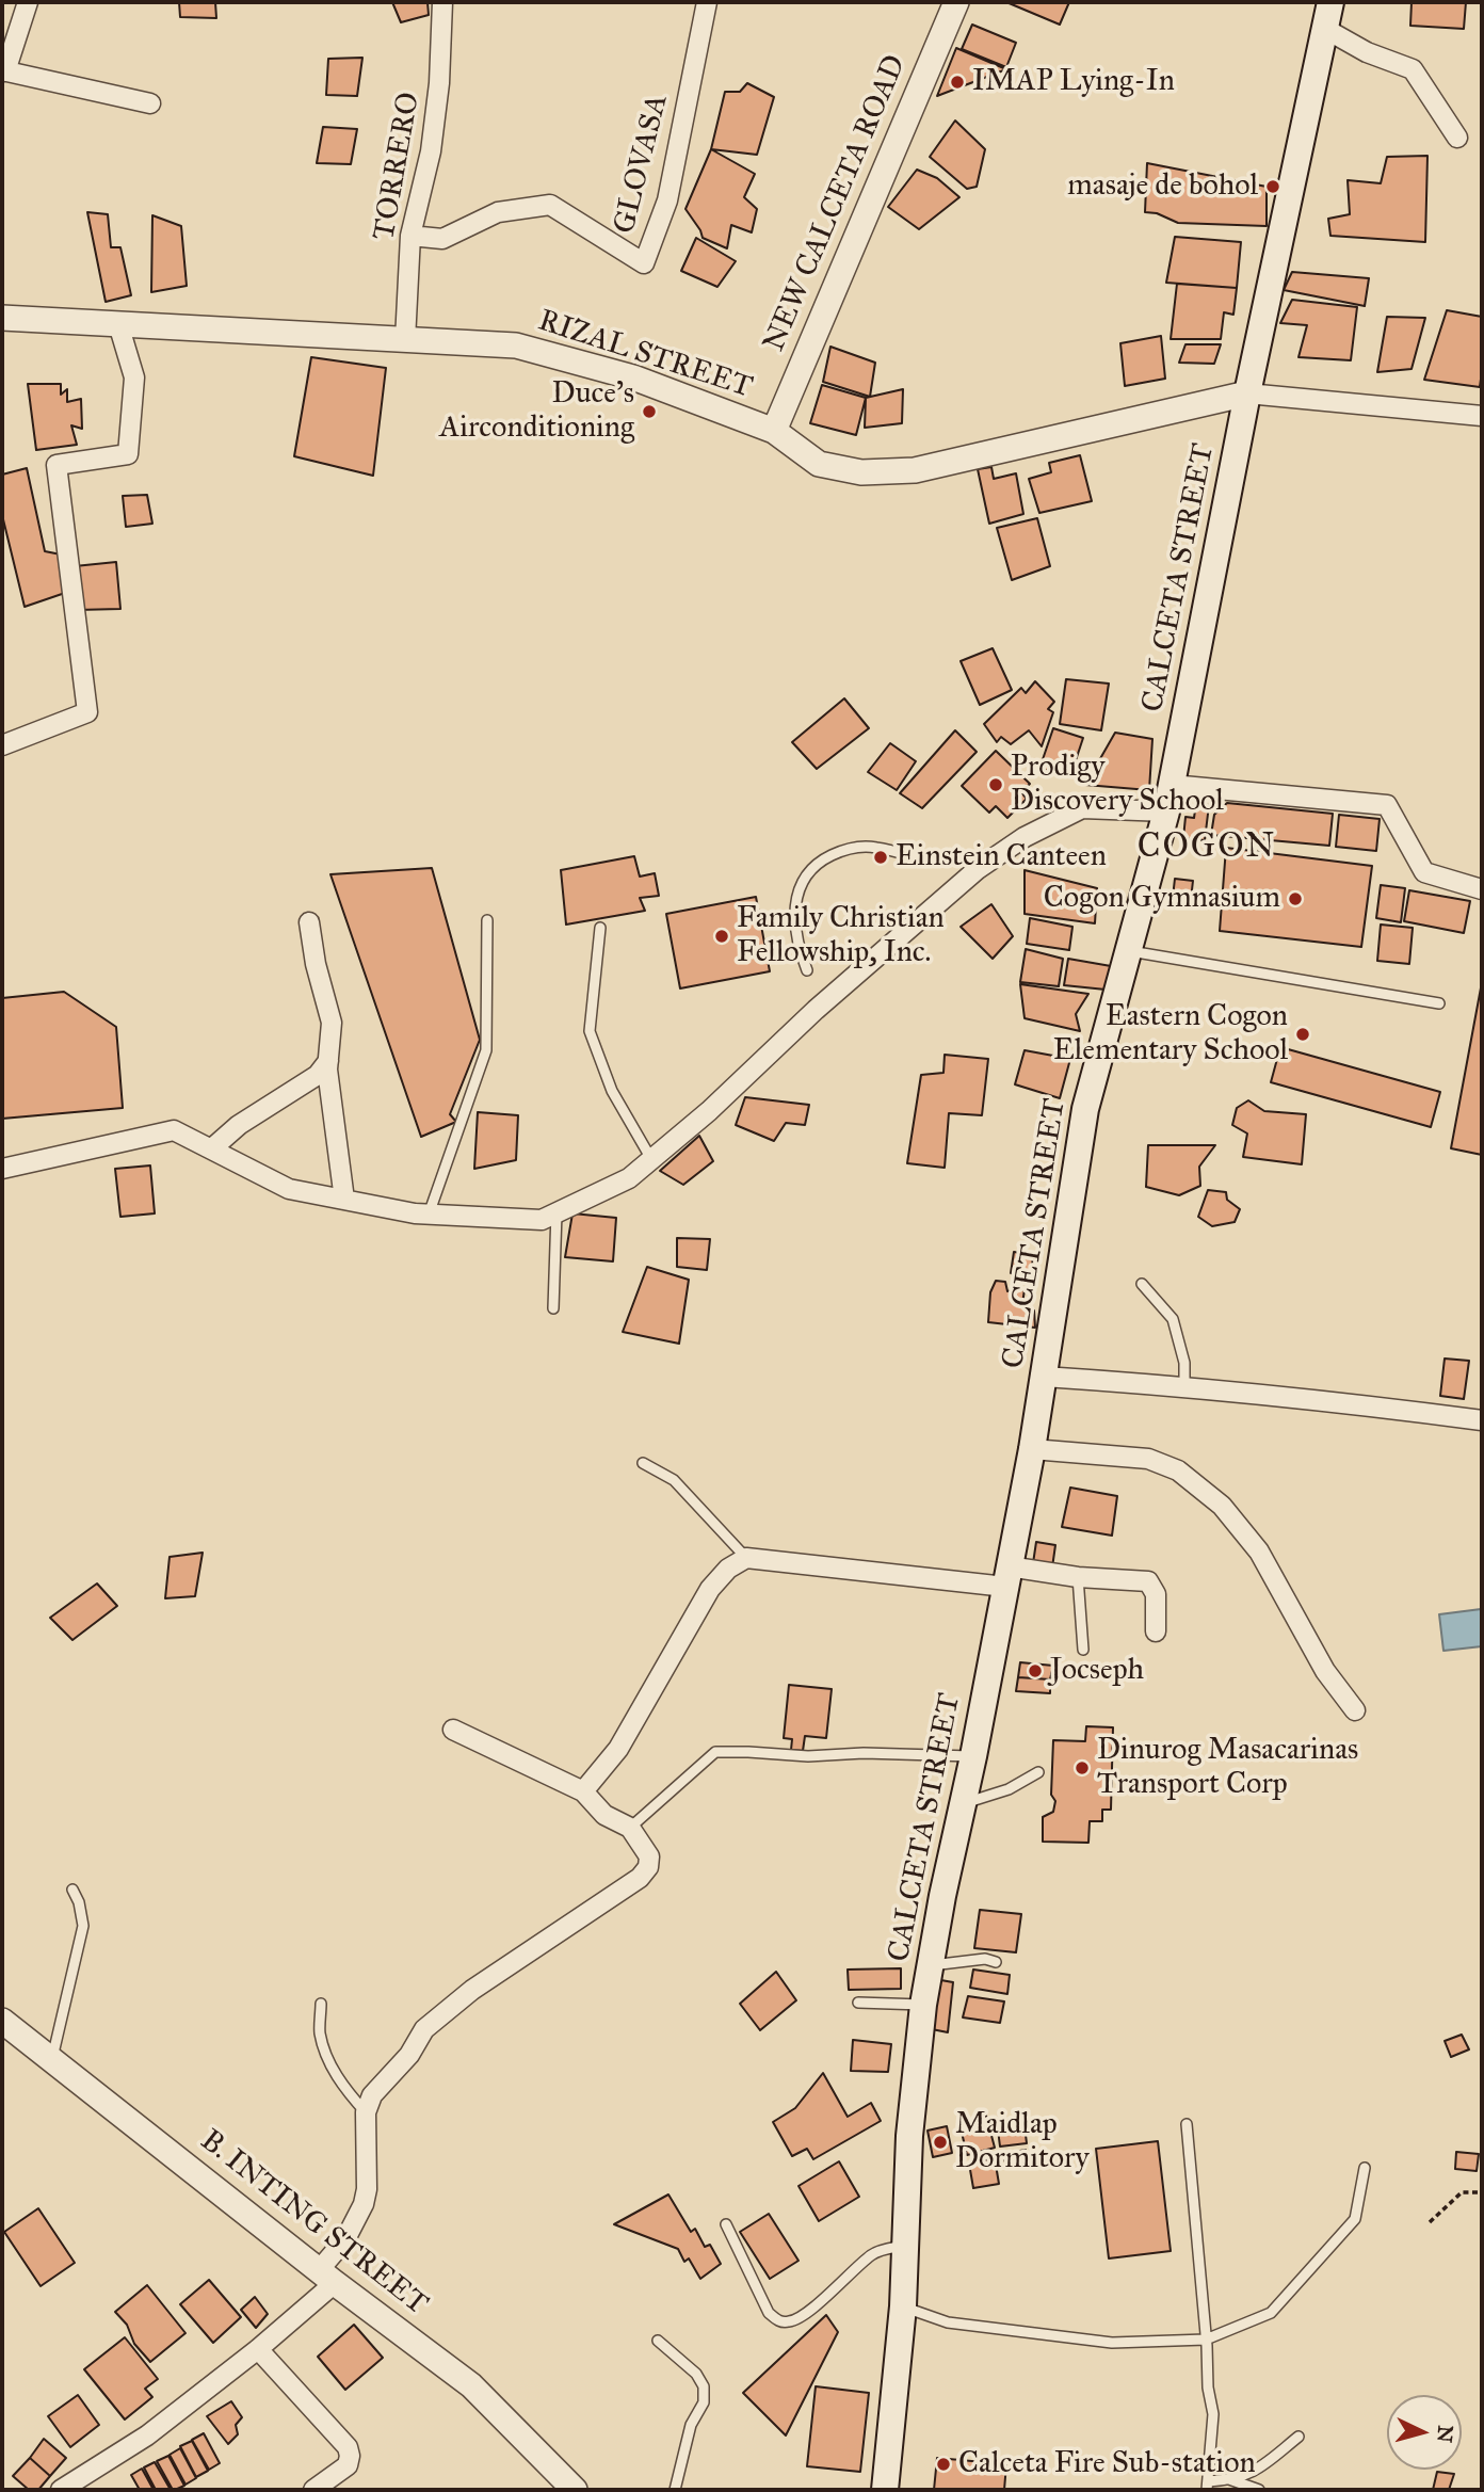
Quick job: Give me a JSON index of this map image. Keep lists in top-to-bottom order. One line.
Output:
{"streets":{"main road":["CALCETA STREET"],"street":["GLOVASA","TORRERO","NEW CALCETA ROAD","RIZAL STREET","B. INTING STREET"]},"crossings":[["GLOVASA","TORRERO"],["TORRERO","RIZAL STREET"],["NEW CALCETA ROAD","RIZAL STREET"],["RIZAL STREET","CALCETA STREET"]],"districts":["COGON"],"places":["IMAP Lying-In","masaje de bohol","Duce's Airconditioning","Prodigy Discovery School","Einstein Canteen","Cogon Gymnasium","Family Christian Fellowship, Inc.","Eastern Cogon Elementary School","Jocseph","Dinurog Masacarinas Transport Corp","Maidlap Dormitory","Calceta Fire Sub-station"],"north":"right"}
